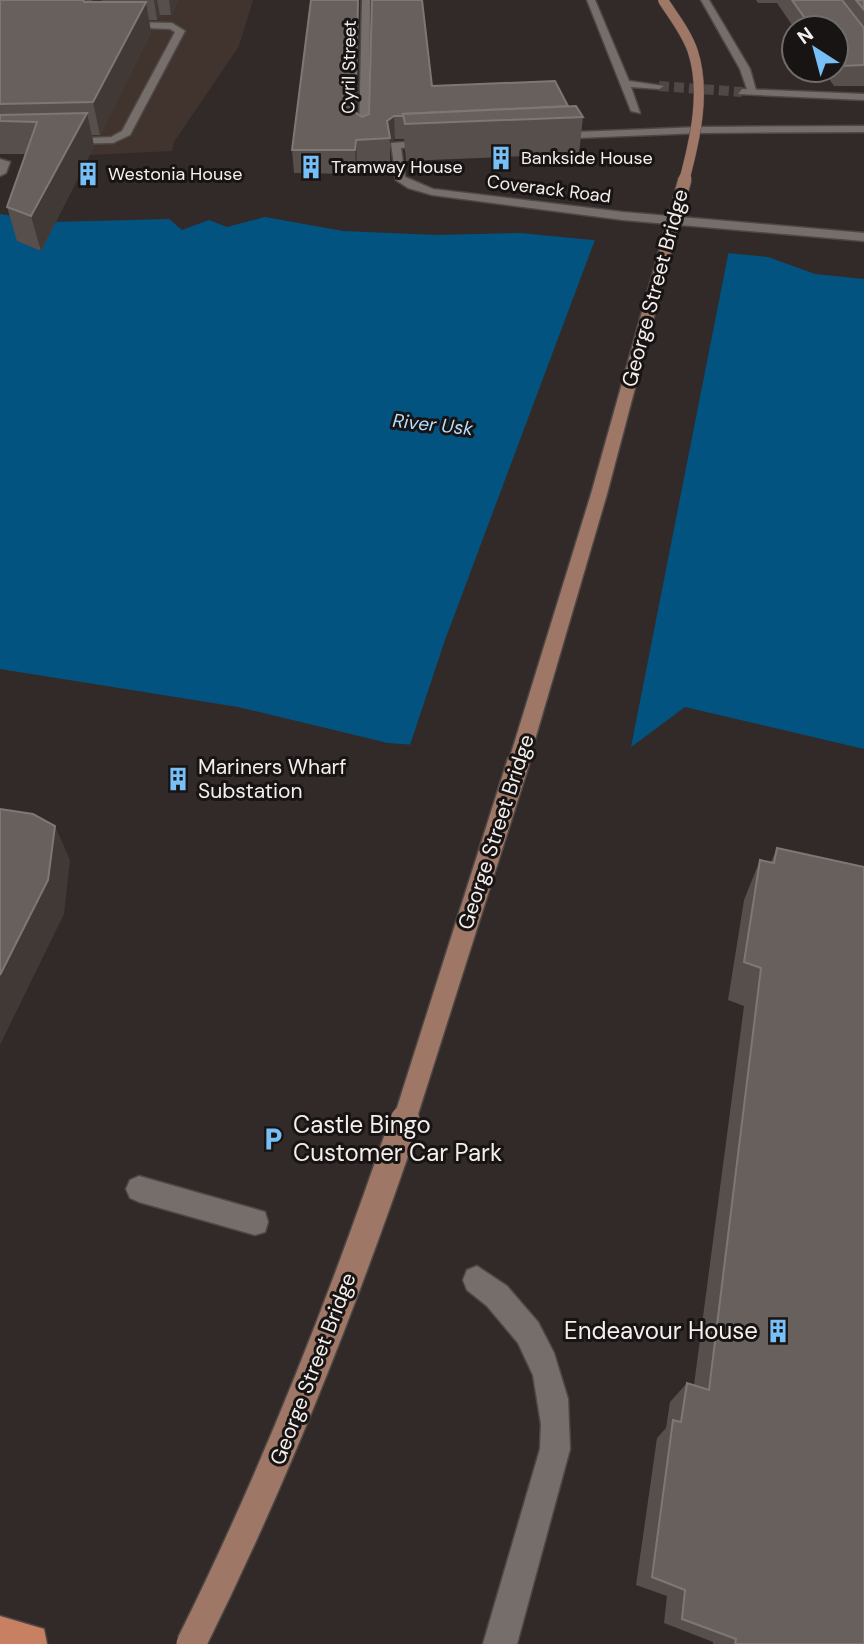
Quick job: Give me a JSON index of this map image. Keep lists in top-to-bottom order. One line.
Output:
{"streets":{"main road":["George Street Bridge"],"street":["Cyril Street","Coverack Road"]},"water":["River Usk"],"places":{"building":["Bankside House","Tramway House","Westonia House","Mariners Wharf Substation","Endeavour House"],"parking":["Castle Bingo Customer Car Park"]},"north":"top left"}
